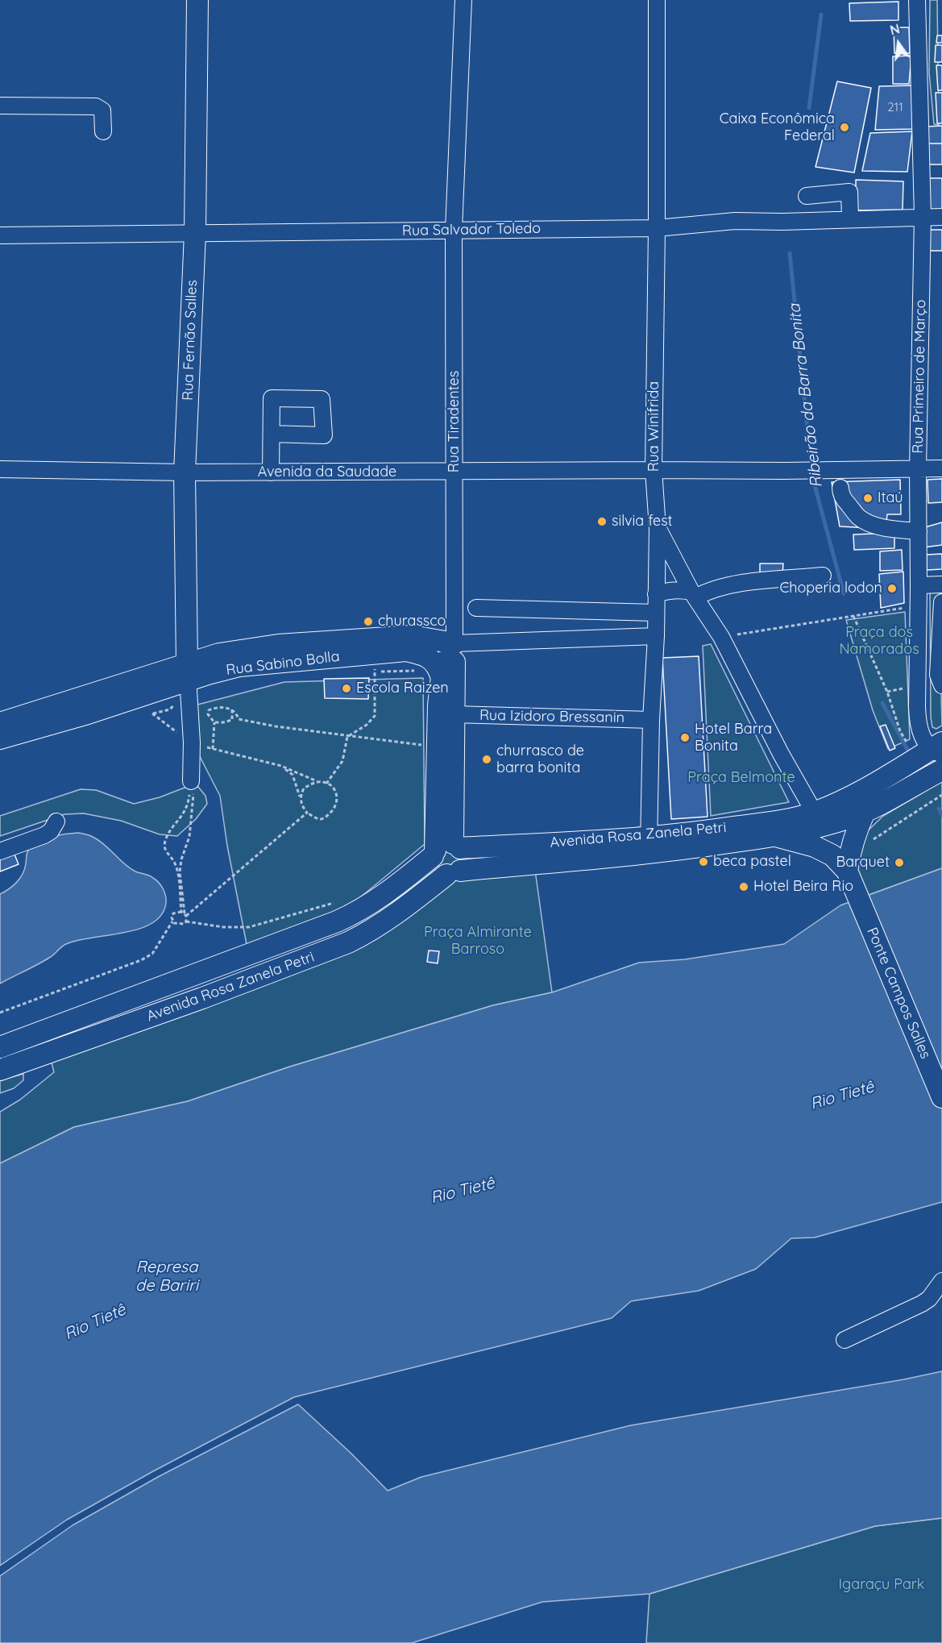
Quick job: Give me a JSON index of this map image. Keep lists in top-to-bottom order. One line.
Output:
{"streets":{"main road":["Rua Fernão Salles","Rua Tiradentes","Rua Sabino Bolla","Avenida Rosa Zanela Petri","Ponte Campos Salles"],"street":["Rua Salvador Toledo","Rua Primeiro de Março","Rua Winifrida","Avenida da Saudade","Rua Izidoro Bressanin"]},"crossings":[["Rua Salvador Toledo","Rua Fernão Salles"],["Rua Salvador Toledo","Rua Primeiro de Março"],["Rua Salvador Toledo","Rua Tiradentes"],["Rua Salvador Toledo","Rua Winifrida"],["Rua Fernão Salles","Avenida da Saudade"],["Rua Fernão Salles","Rua Sabino Bolla"],["Rua Primeiro de Março","Avenida da Saudade"],["Rua Primeiro de Março","Avenida Rosa Zanela Petri"],["Rua Tiradentes","Avenida da Saudade"],["Rua Tiradentes","Rua Sabino Bolla"],["Rua Tiradentes","Rua Izidoro Bressanin"],["Rua Tiradentes","Avenida Rosa Zanela Petri"],["Rua Winifrida","Avenida da Saudade"],["Rua Winifrida","Rua Sabino Bolla"],["Rua Winifrida","Rua Izidoro Bressanin"],["Rua Winifrida","Avenida Rosa Zanela Petri"]],"water":["Ribeirão da Barra Bonita","Rio Tietê","Represa de Bariri"],"parks":["Praça dos Namorados","Praça Belmonte","Praça Almirante Barroso","Igaraçu Park"],"places":["Caixa Econômica Federal","Itaú","silvia fest","Choperia lodon","churassco","Escola Raizen","Hotel Barra Bonita","churrasco de barra bonita","beca pastel","Barquet","Hotel Beira Rio"],"house_numbers":["211"],"north":"top"}
